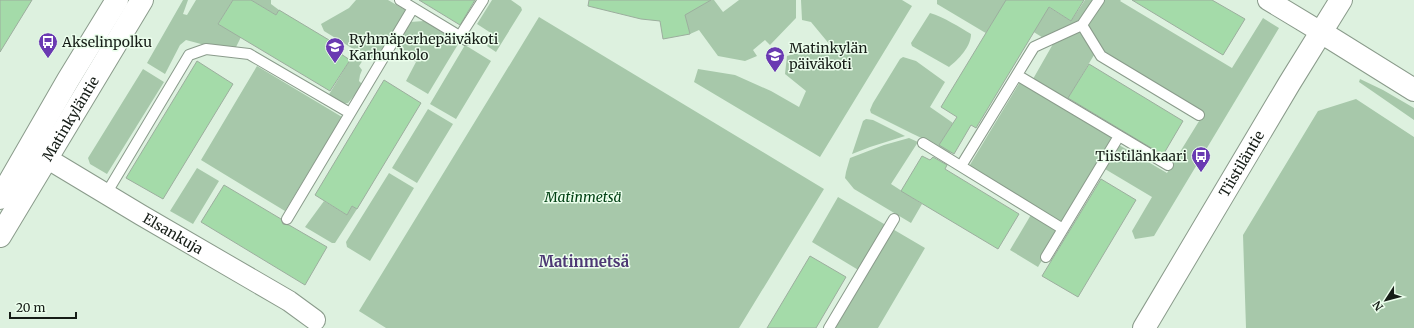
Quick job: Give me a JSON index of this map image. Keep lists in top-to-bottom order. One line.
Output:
{"streets":{"main road":["Matinkyläntie","Tiistiläntie"],"street":["Elsankuja"]},"crossings":[["Matinkyläntie","Elsankuja"]],"districts":["Matinmetsä"],"parks":["Matinmetsä"],"places":{"bus stop":["Akselinpolku","Tiistilänkaari"],"school or university":["Ryhmäperhepäiväkoti Karhunkolo","Matinkylän päiväkoti"]},"scale_bar":"20 m","north":"bottom left"}
